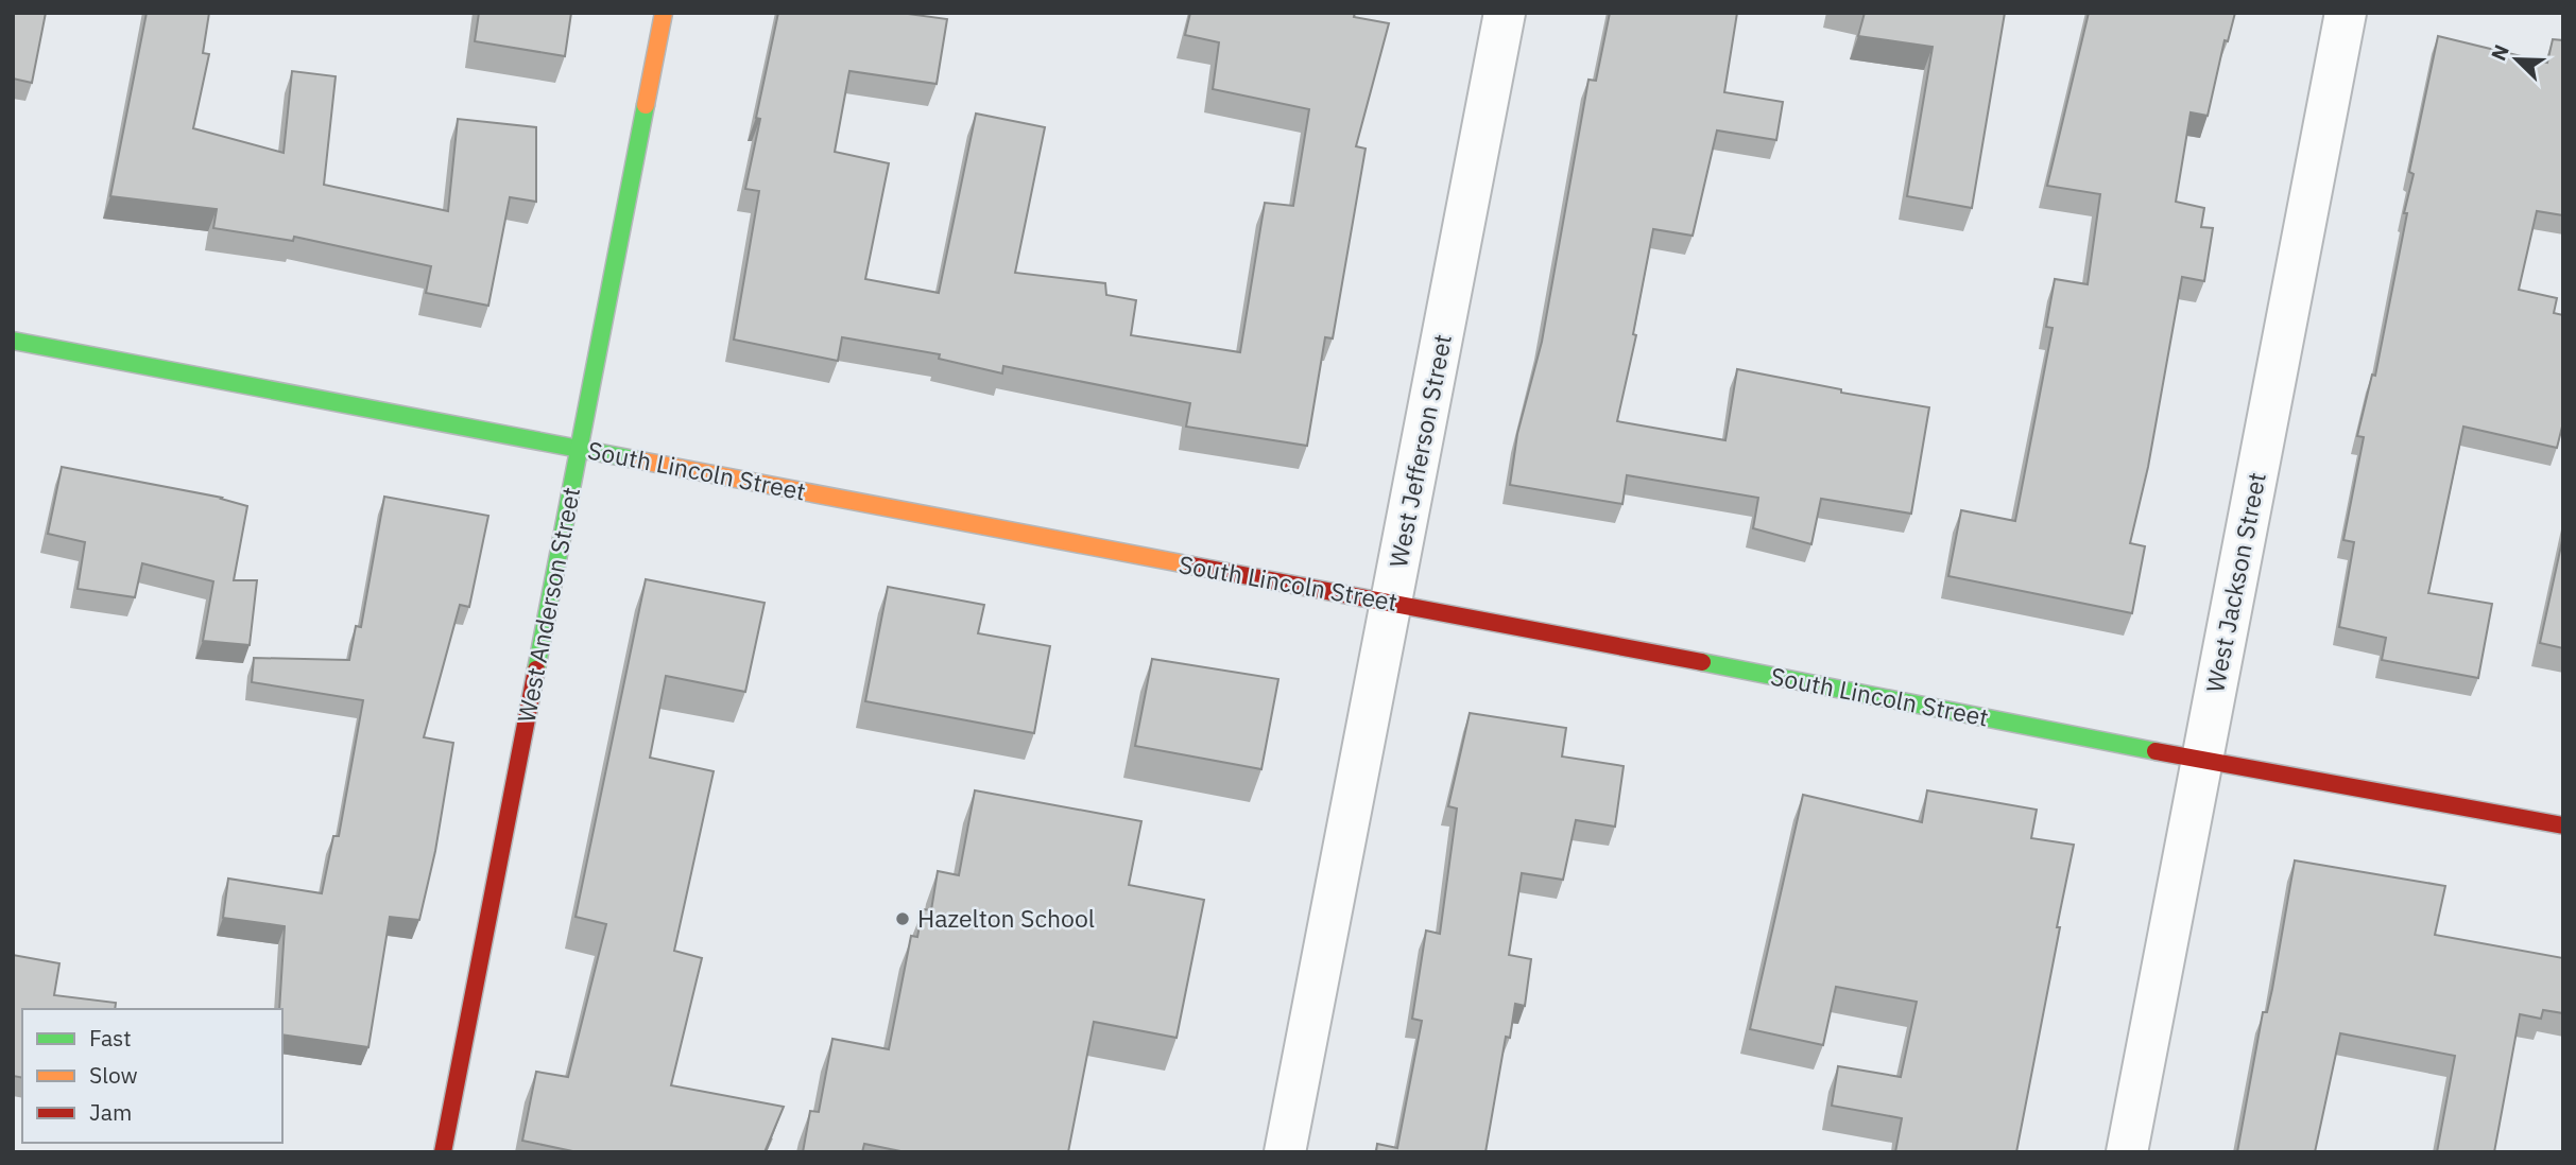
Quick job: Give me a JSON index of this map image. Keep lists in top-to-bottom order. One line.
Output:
{"streets":{"street":["West Jefferson Street","South Lincoln Street","West Jackson Street","West Anderson Street"]},"crossings":[["West Jefferson Street","South Lincoln Street"],["South Lincoln Street","West Jackson Street"],["South Lincoln Street","West Anderson Street"]],"places":["Hazelton School"],"legend":["Fast","Slow","Jam"],"north":"top left"}
